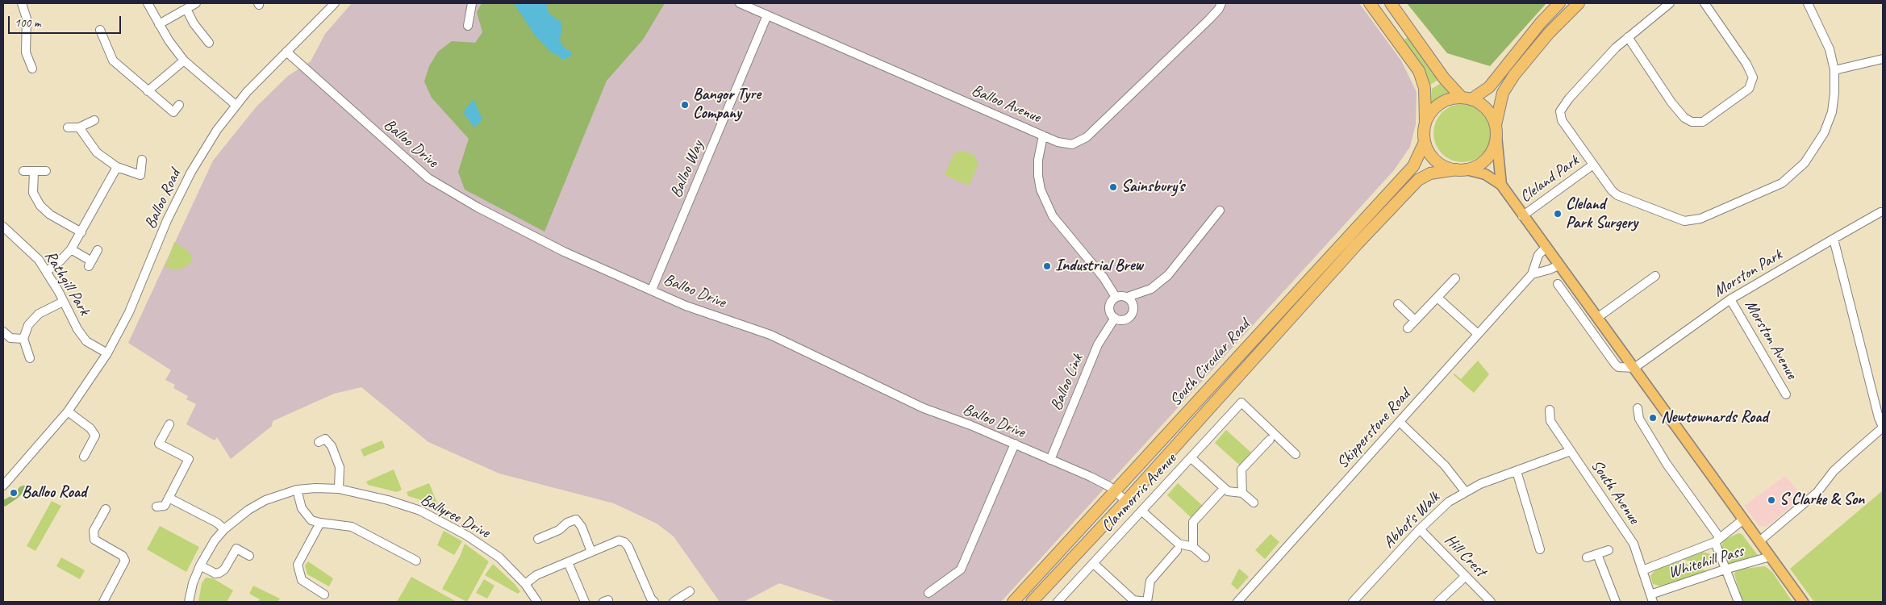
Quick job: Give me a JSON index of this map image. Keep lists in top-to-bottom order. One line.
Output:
{"streets":{"highway":["South Circular Road"],"street":["Balloo Avenue","Balloo Drive","Balloo Way","Cleland Park","Balloo Road","Morston Park","Rathgill Park","Morston Avenue","Balloo Link","Skipperstone Road","South Avenue","Clanmorris Avenue","Ballyree Drive","Abbot's Walk","Hill Crest","Whitehill Pass"]},"crossings":[["Balloo Avenue","Balloo Way"],["Balloo Drive","Balloo Way"],["Balloo Drive","Balloo Road"],["Balloo Drive","South Circular Road"],["Balloo Drive","Balloo Link"],["Balloo Road","Rathgill Park"],["Morston Park","Morston Avenue"],["South Avenue","Abbot's Walk"],["South Avenue","Whitehill Pass"],["Abbot's Walk","Hill Crest"]],"places":["Bangor Tyre Company","Sainsbury's","Cleland Park Surgery","Industrial Brew","Newtownards Road","Balloo Road","S Clarke & Son"],"scale_bar":"100 m"}
